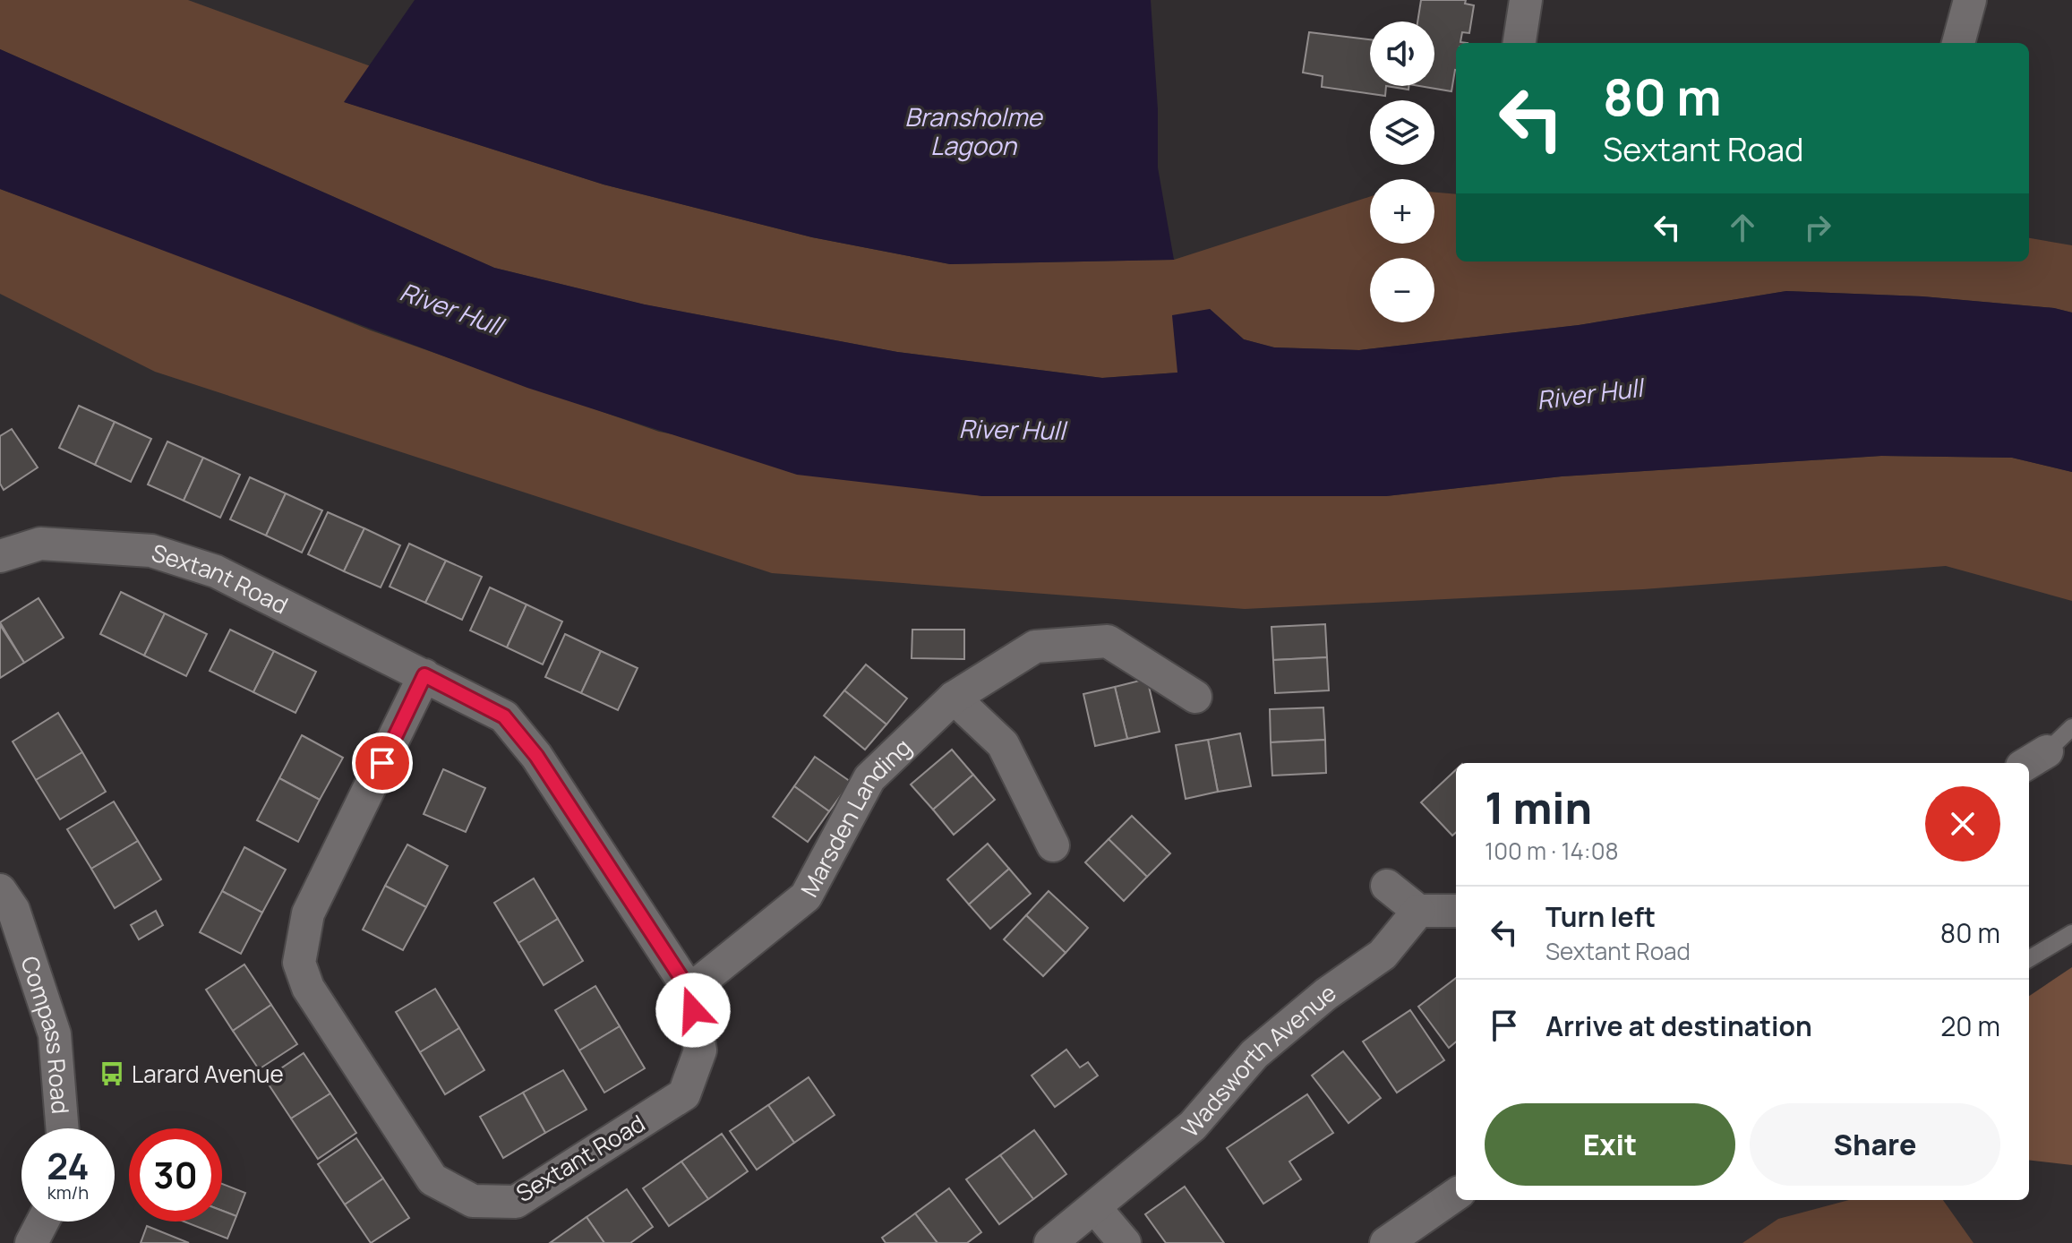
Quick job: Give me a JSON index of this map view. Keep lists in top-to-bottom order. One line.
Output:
{"streets":{"street":["Sextant Road","Marsden Landing","Compass Road","Wadsworth Avenue"]},"crossings":[["Sextant Road","Marsden Landing"]],"water":["Bransholme Lagoon","River Hull"],"places":{"bus stop":["Larard Avenue"]},"page":{"map_buttons":["+","−"],"turn":["80 m","Sextant Road"],"heading":["1 min","100 m · 14:08"],"list":[{"name":"Turn left","note":"Sextant Road","value":"80 m"},{"name":"Arrive at destination","value":"20 m"}],"buttons":["Exit","Share"],"speed":"24 km/h","limit":"30"}}
